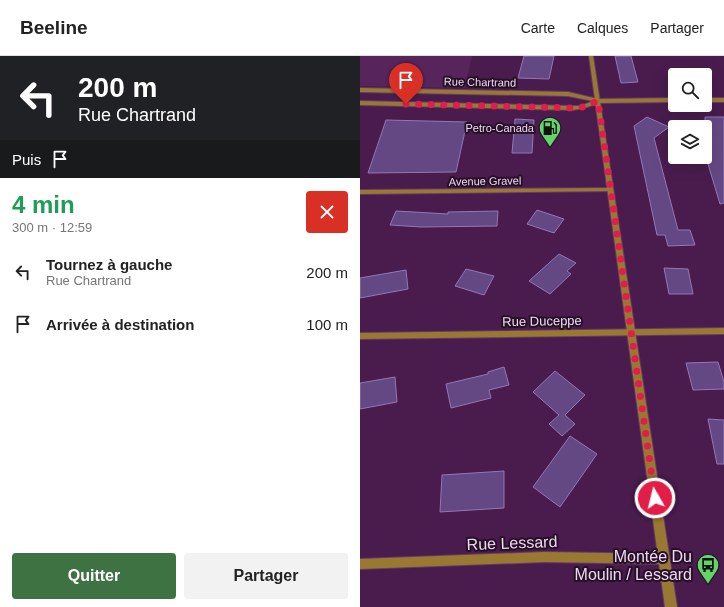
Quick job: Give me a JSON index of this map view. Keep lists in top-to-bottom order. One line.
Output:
{"streets":{"street":["Rue Chartrand","Avenue Gravel","Rue Duceppe","Rue Lessard"]},"places":{"fuel station":["Petro-Canada"],"bus stop":["Montée Du Moulin / Lessard"]},"page":{"header":"Beeline","nav":["Carte","Calques","Partager"],"turn":["200 m","Rue Chartrand"],"then":"Puis","heading":["4 min","300 m · 12:59"],"list":[{"name":"Tournez à gauche","note":"Rue Chartrand","value":"200 m"},{"name":"Arrivée à destination","value":"100 m"}],"buttons":["Quitter","Partager"]}}
